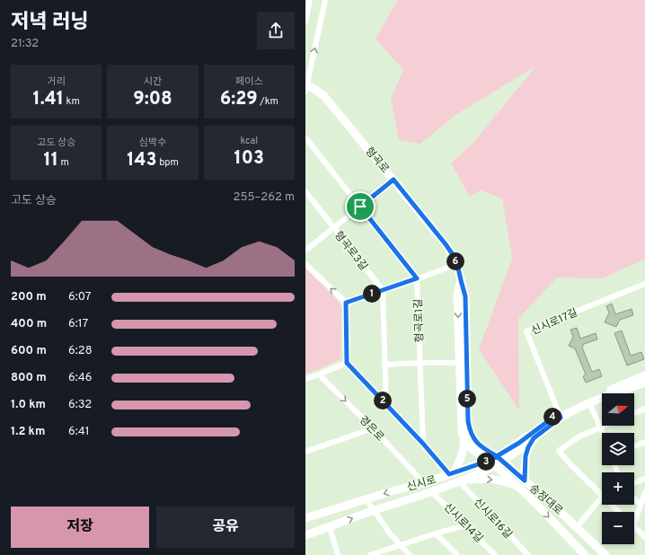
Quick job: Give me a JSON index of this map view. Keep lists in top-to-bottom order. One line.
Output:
{"streets":{"street":["형곡로","형곡로3길","형곡로1길","신시로17길","경은로","신시로","송정대로","신시로16길","신시로14길"]},"crossings":[["형곡로","신시로"],["형곡로","송정대로"],["신시로17길","신시로"],["경은로","신시로"],["신시로","송정대로"],["신시로","신시로16길"],["신시로","신시로14길"]],"north":"right","page":{"heading":["저녁 러닝","21:32"],"stats":[["거리","1.41 km"],["시간","9:08"],["페이스","6:29 /km"],["고도 상승","11 m"],["심박수","143 bpm"],["kcal","103"]],"chart":["고도 상승","255–262 m"],"pins":["6","1","5","2","4","3"],"list":[{"name":"200 m","note":"6:07"},{"name":"400 m","note":"6:17"},{"name":"600 m","note":"6:28"},{"name":"800 m","note":"6:46"},{"name":"1.0 km","note":"6:32"},{"name":"1.2 km","note":"6:41"}],"map_buttons":["+","−"],"buttons":["저장","공유"]}}
